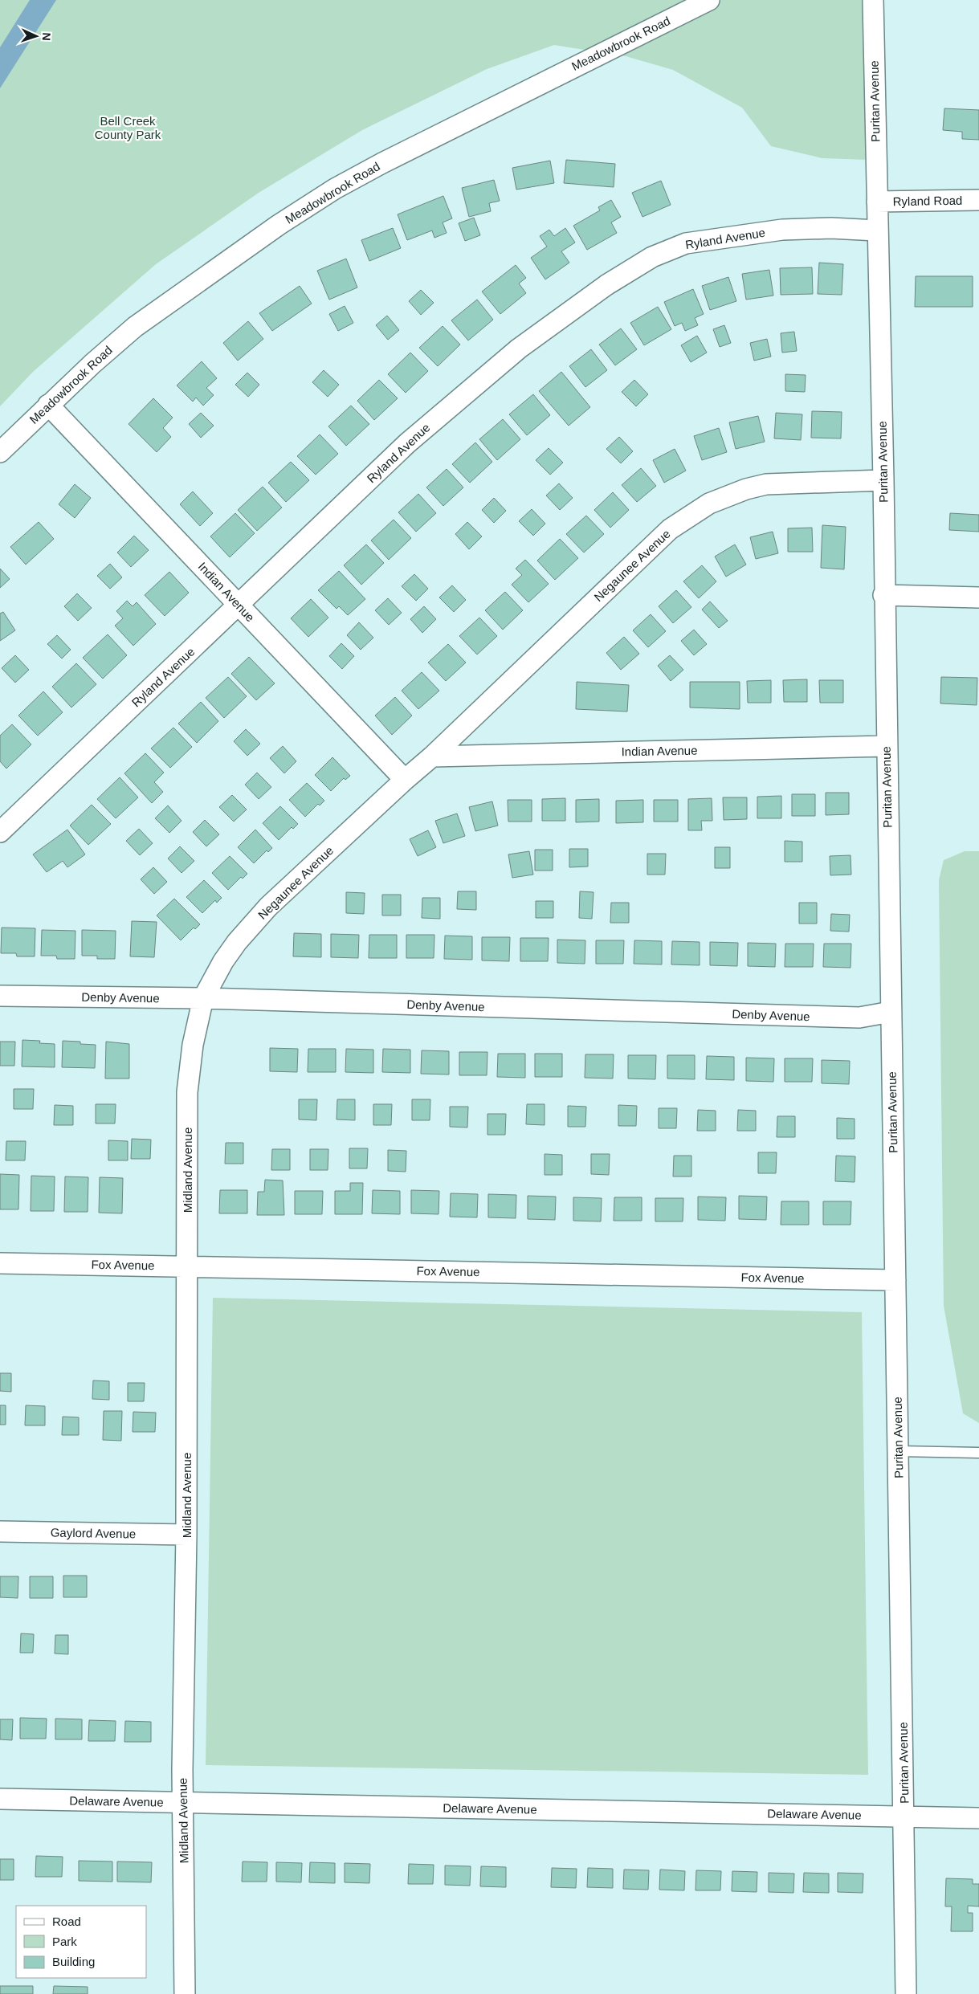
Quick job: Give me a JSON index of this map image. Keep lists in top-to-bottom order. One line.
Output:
{"streets":{"street":["Meadowbrook Road","Puritan Avenue","Ryland Road","Ryland Avenue","Negaunee Avenue","Indian Avenue","Denby Avenue","Midland Avenue","Fox Avenue","Gaylord Avenue","Delaware Avenue"]},"crossings":[["Meadowbrook Road","Indian Avenue"],["Puritan Avenue","Ryland Road"],["Puritan Avenue","Ryland Avenue"],["Puritan Avenue","Negaunee Avenue"],["Puritan Avenue","Indian Avenue"],["Puritan Avenue","Denby Avenue"],["Puritan Avenue","Fox Avenue"],["Puritan Avenue","Delaware Avenue"],["Ryland Avenue","Indian Avenue"],["Negaunee Avenue","Indian Avenue"],["Negaunee Avenue","Denby Avenue"],["Negaunee Avenue","Midland Avenue"],["Denby Avenue","Midland Avenue"],["Midland Avenue","Fox Avenue"],["Midland Avenue","Gaylord Avenue"],["Midland Avenue","Delaware Avenue"]],"parks":["Bell Creek County Park"],"legend":["Road","Park","Building"],"north":"right"}
